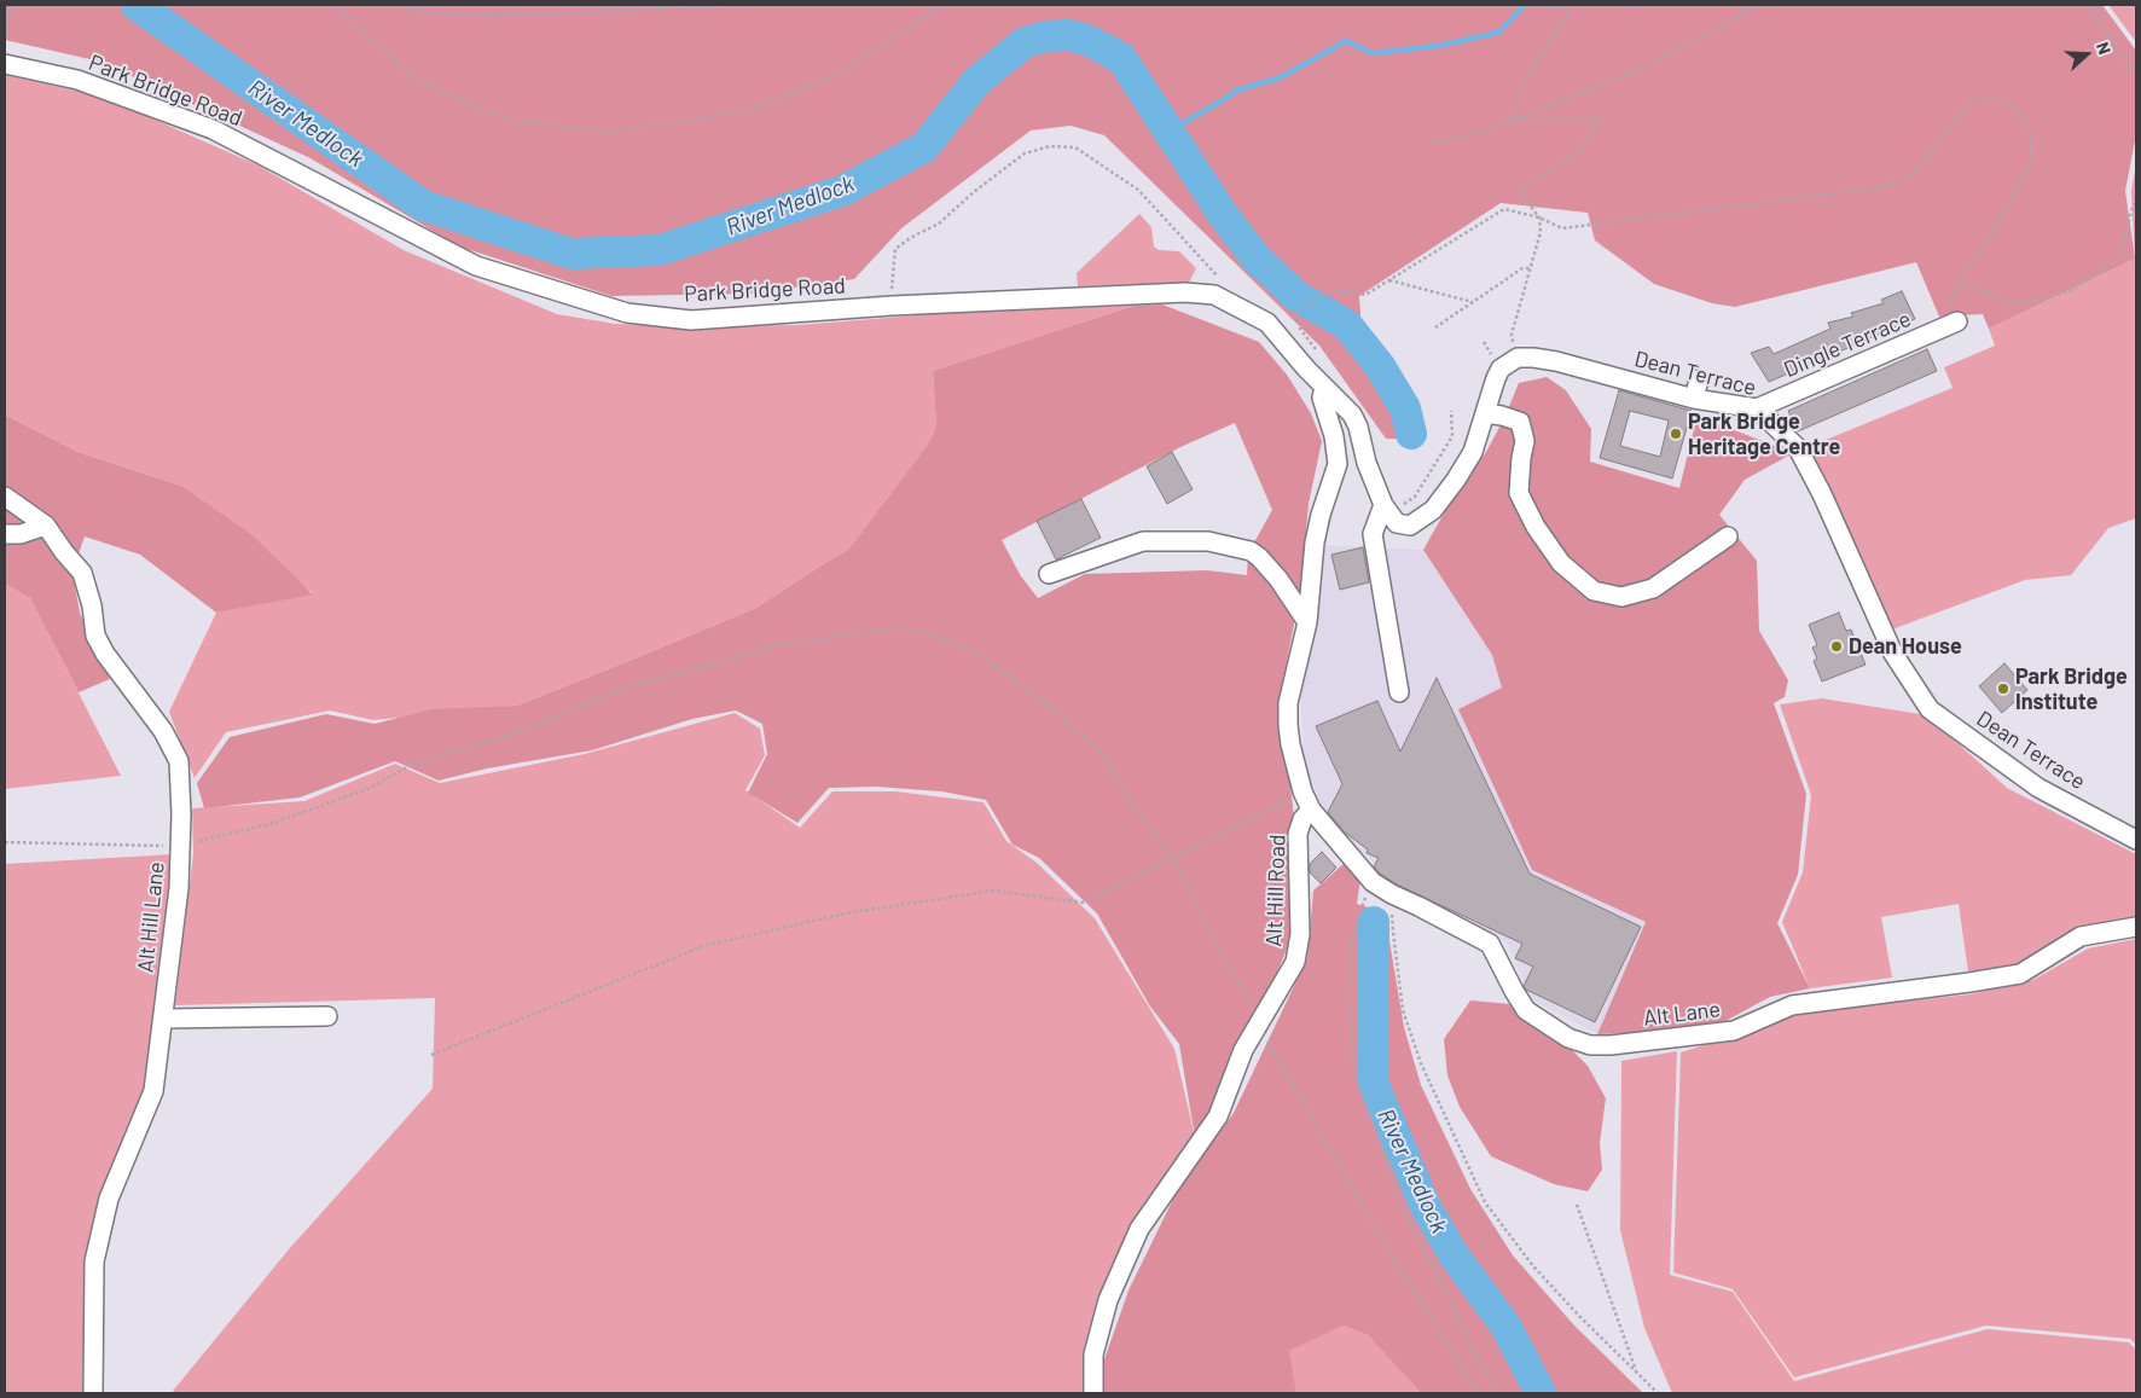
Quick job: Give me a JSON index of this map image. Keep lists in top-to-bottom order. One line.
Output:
{"streets":{"street":["Park Bridge Road","Dingle Terrace","Dean Terrace","Alt Hill Road","Alt Hill Lane","Alt Lane"]},"crossings":[["Dingle Terrace","Dean Terrace"],["Alt Hill Road","Alt Lane"]],"water":["River Medlock"],"places":["Park Bridge Heritage Centre","Dean House","Park Bridge Institute"],"north":"right"}
